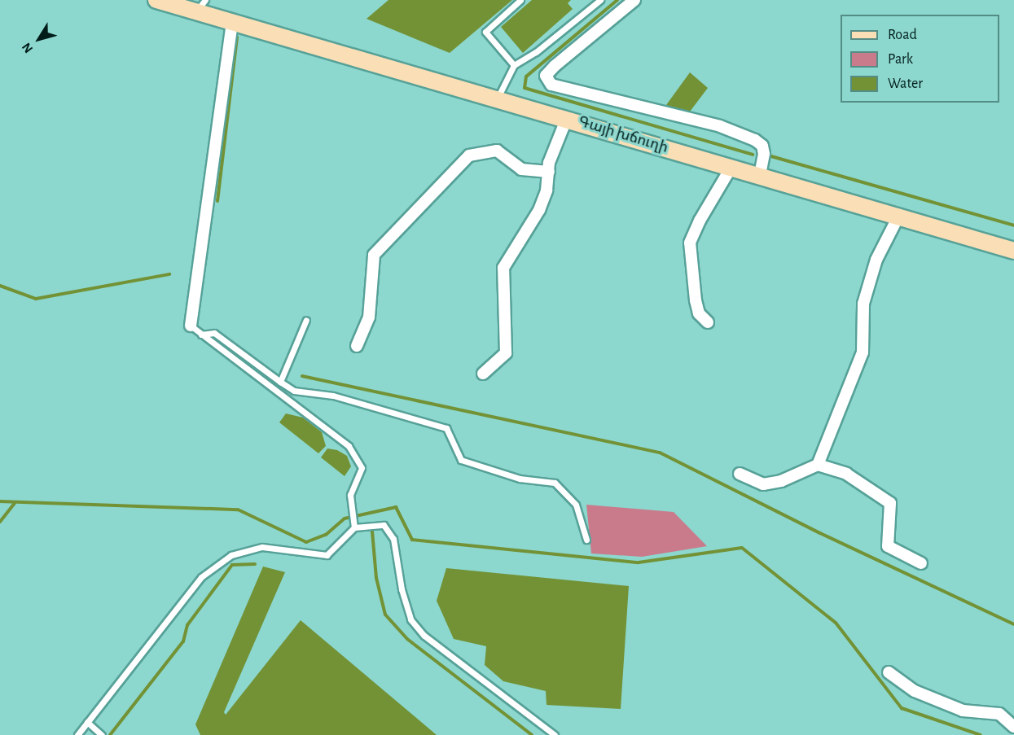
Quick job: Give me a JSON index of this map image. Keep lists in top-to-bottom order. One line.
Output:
{"streets":{"main road":["Գայի խճուղի"]},"legend":["Road","Park","Water"],"north":"bottom left"}
